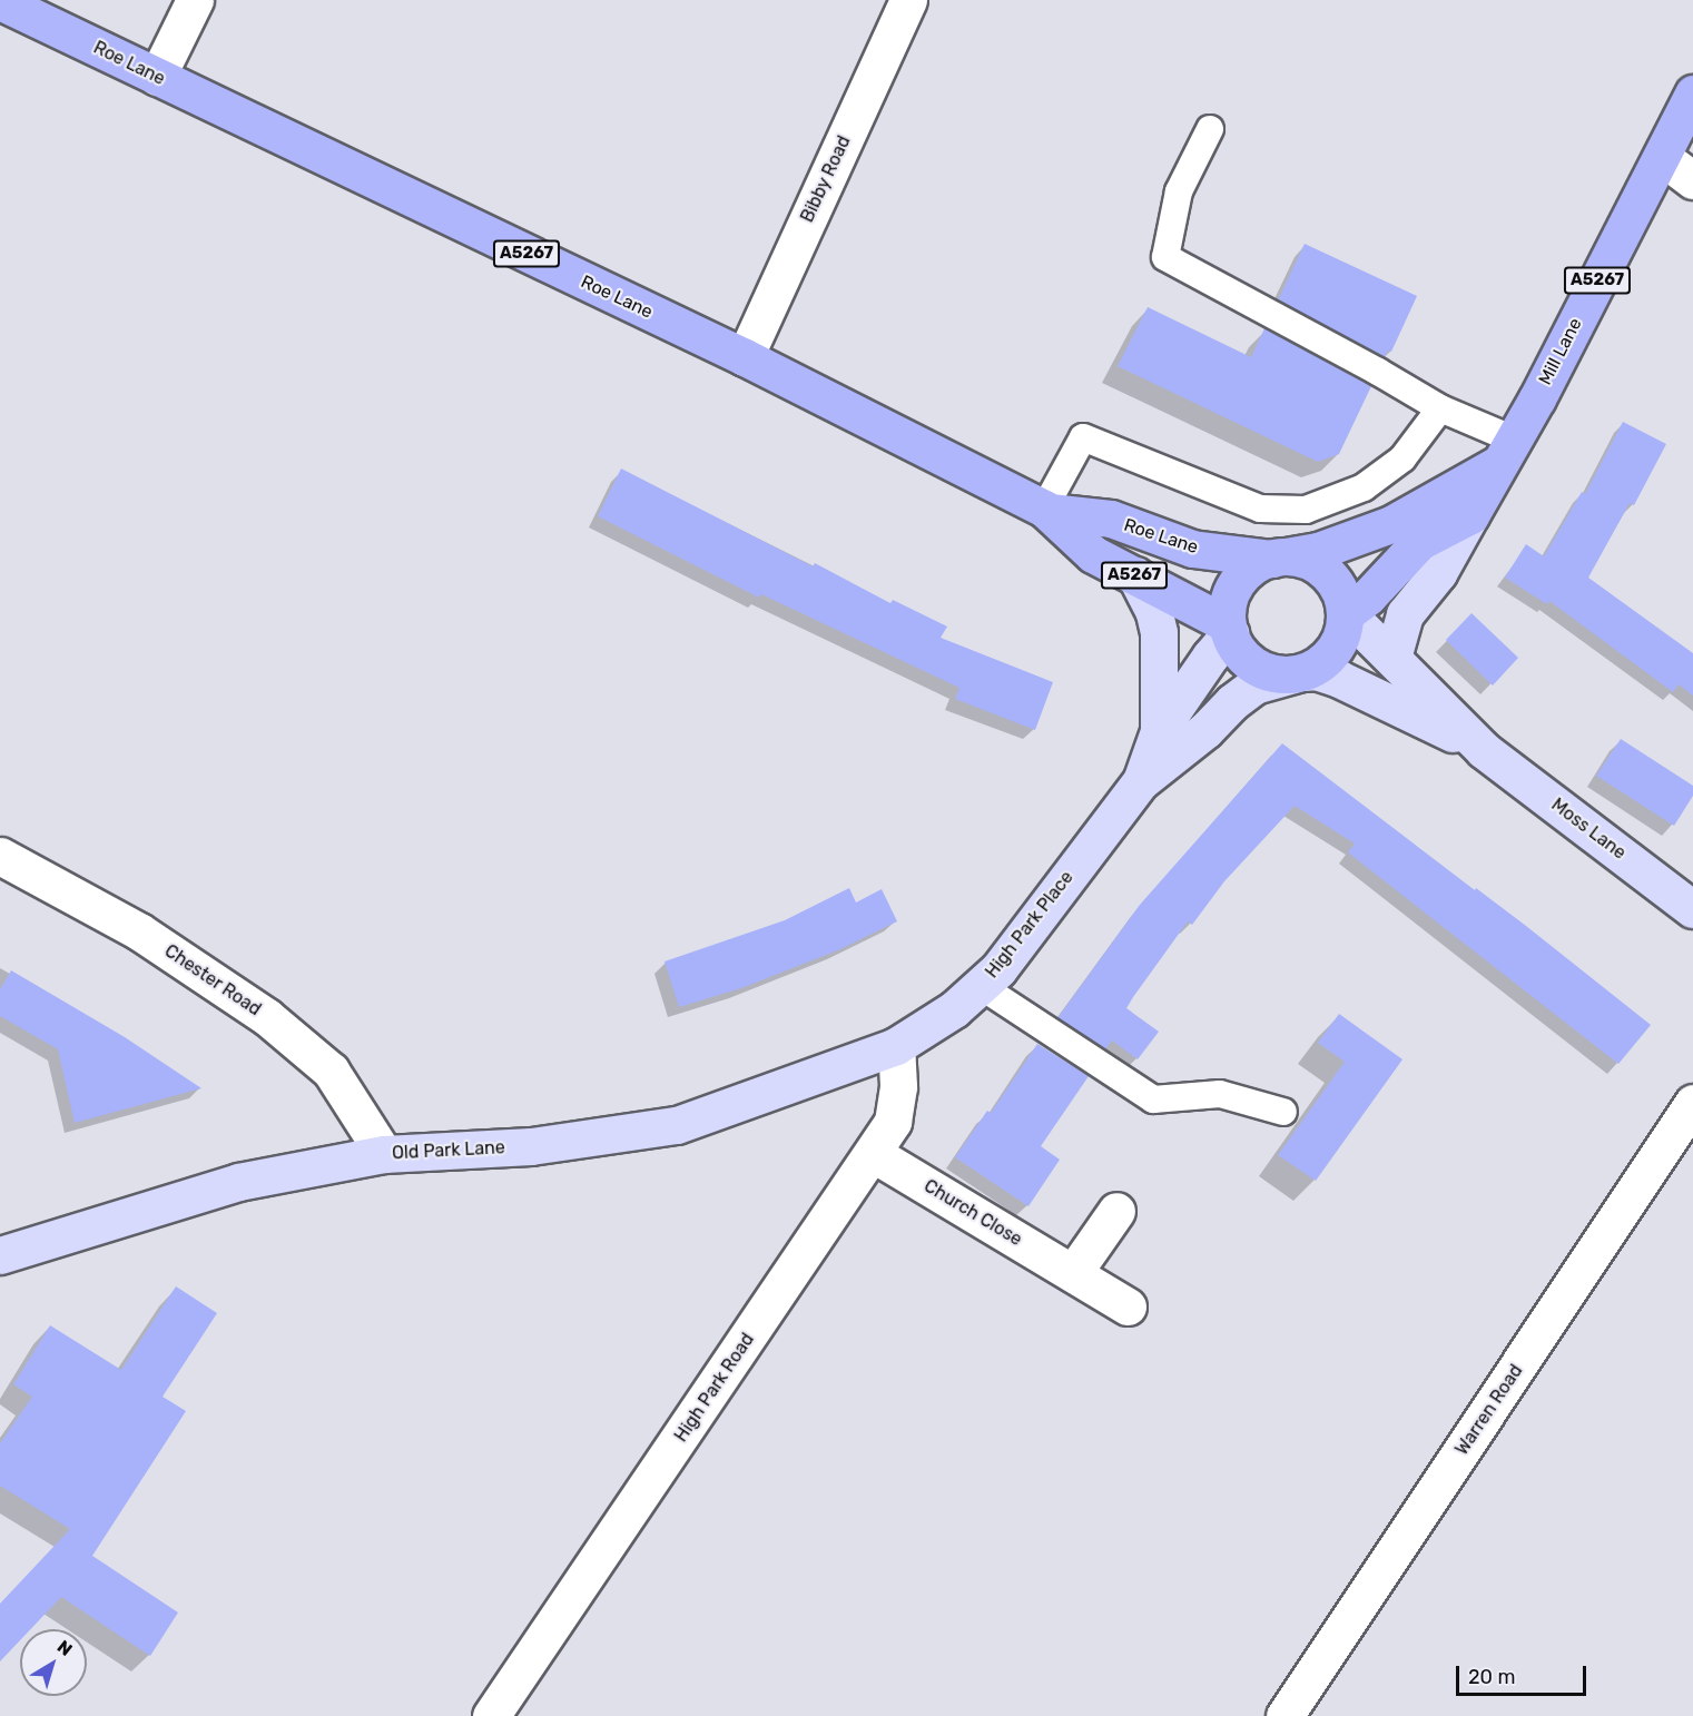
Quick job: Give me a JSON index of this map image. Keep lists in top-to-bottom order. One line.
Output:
{"streets":{"main road":["Roe Lane","A5267","Mill Lane"],"street":["Bibby Road","Moss Lane","High Park Place","Chester Road","Old Park Lane","Church Close","High Park Road","Warren Road"]},"crossings":[["Roe Lane","Bibby Road"],["Roe Lane","A5267"],["Roe Lane","Moss Lane"],["Roe Lane","High Park Place"],["A5267","Mill Lane"],["A5267","Moss Lane"],["A5267","High Park Place"],["Moss Lane","High Park Place"],["High Park Place","Old Park Lane"],["High Park Place","High Park Road"],["Chester Road","Old Park Lane"],["Old Park Lane","High Park Road"],["Church Close","High Park Road"]],"scale_bar":"20 m","north":"top right"}
